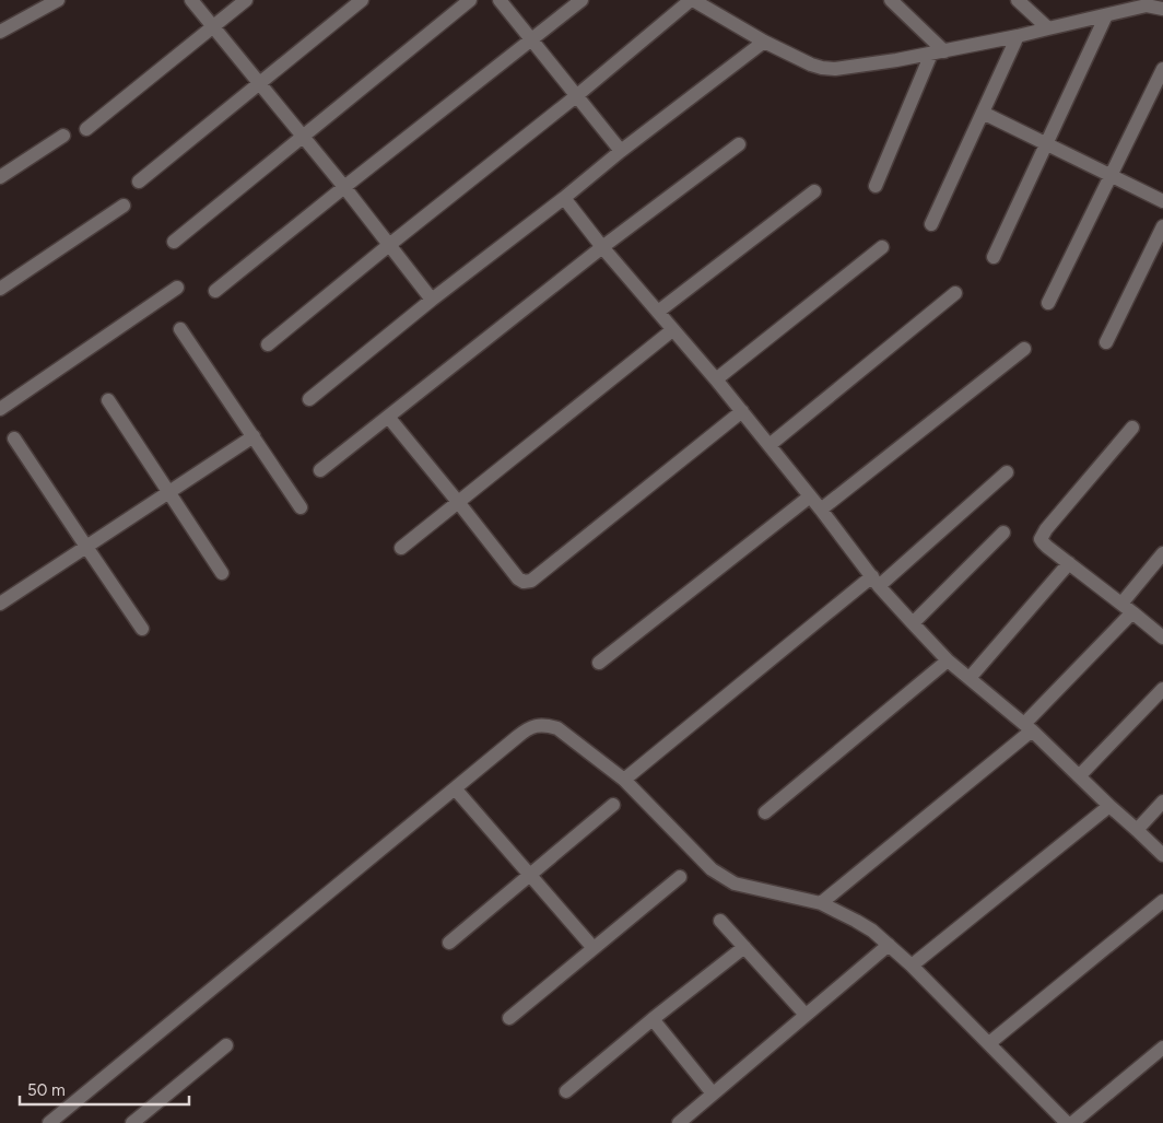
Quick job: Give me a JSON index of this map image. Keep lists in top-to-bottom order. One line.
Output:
{"scale_bar":"50 m"}
